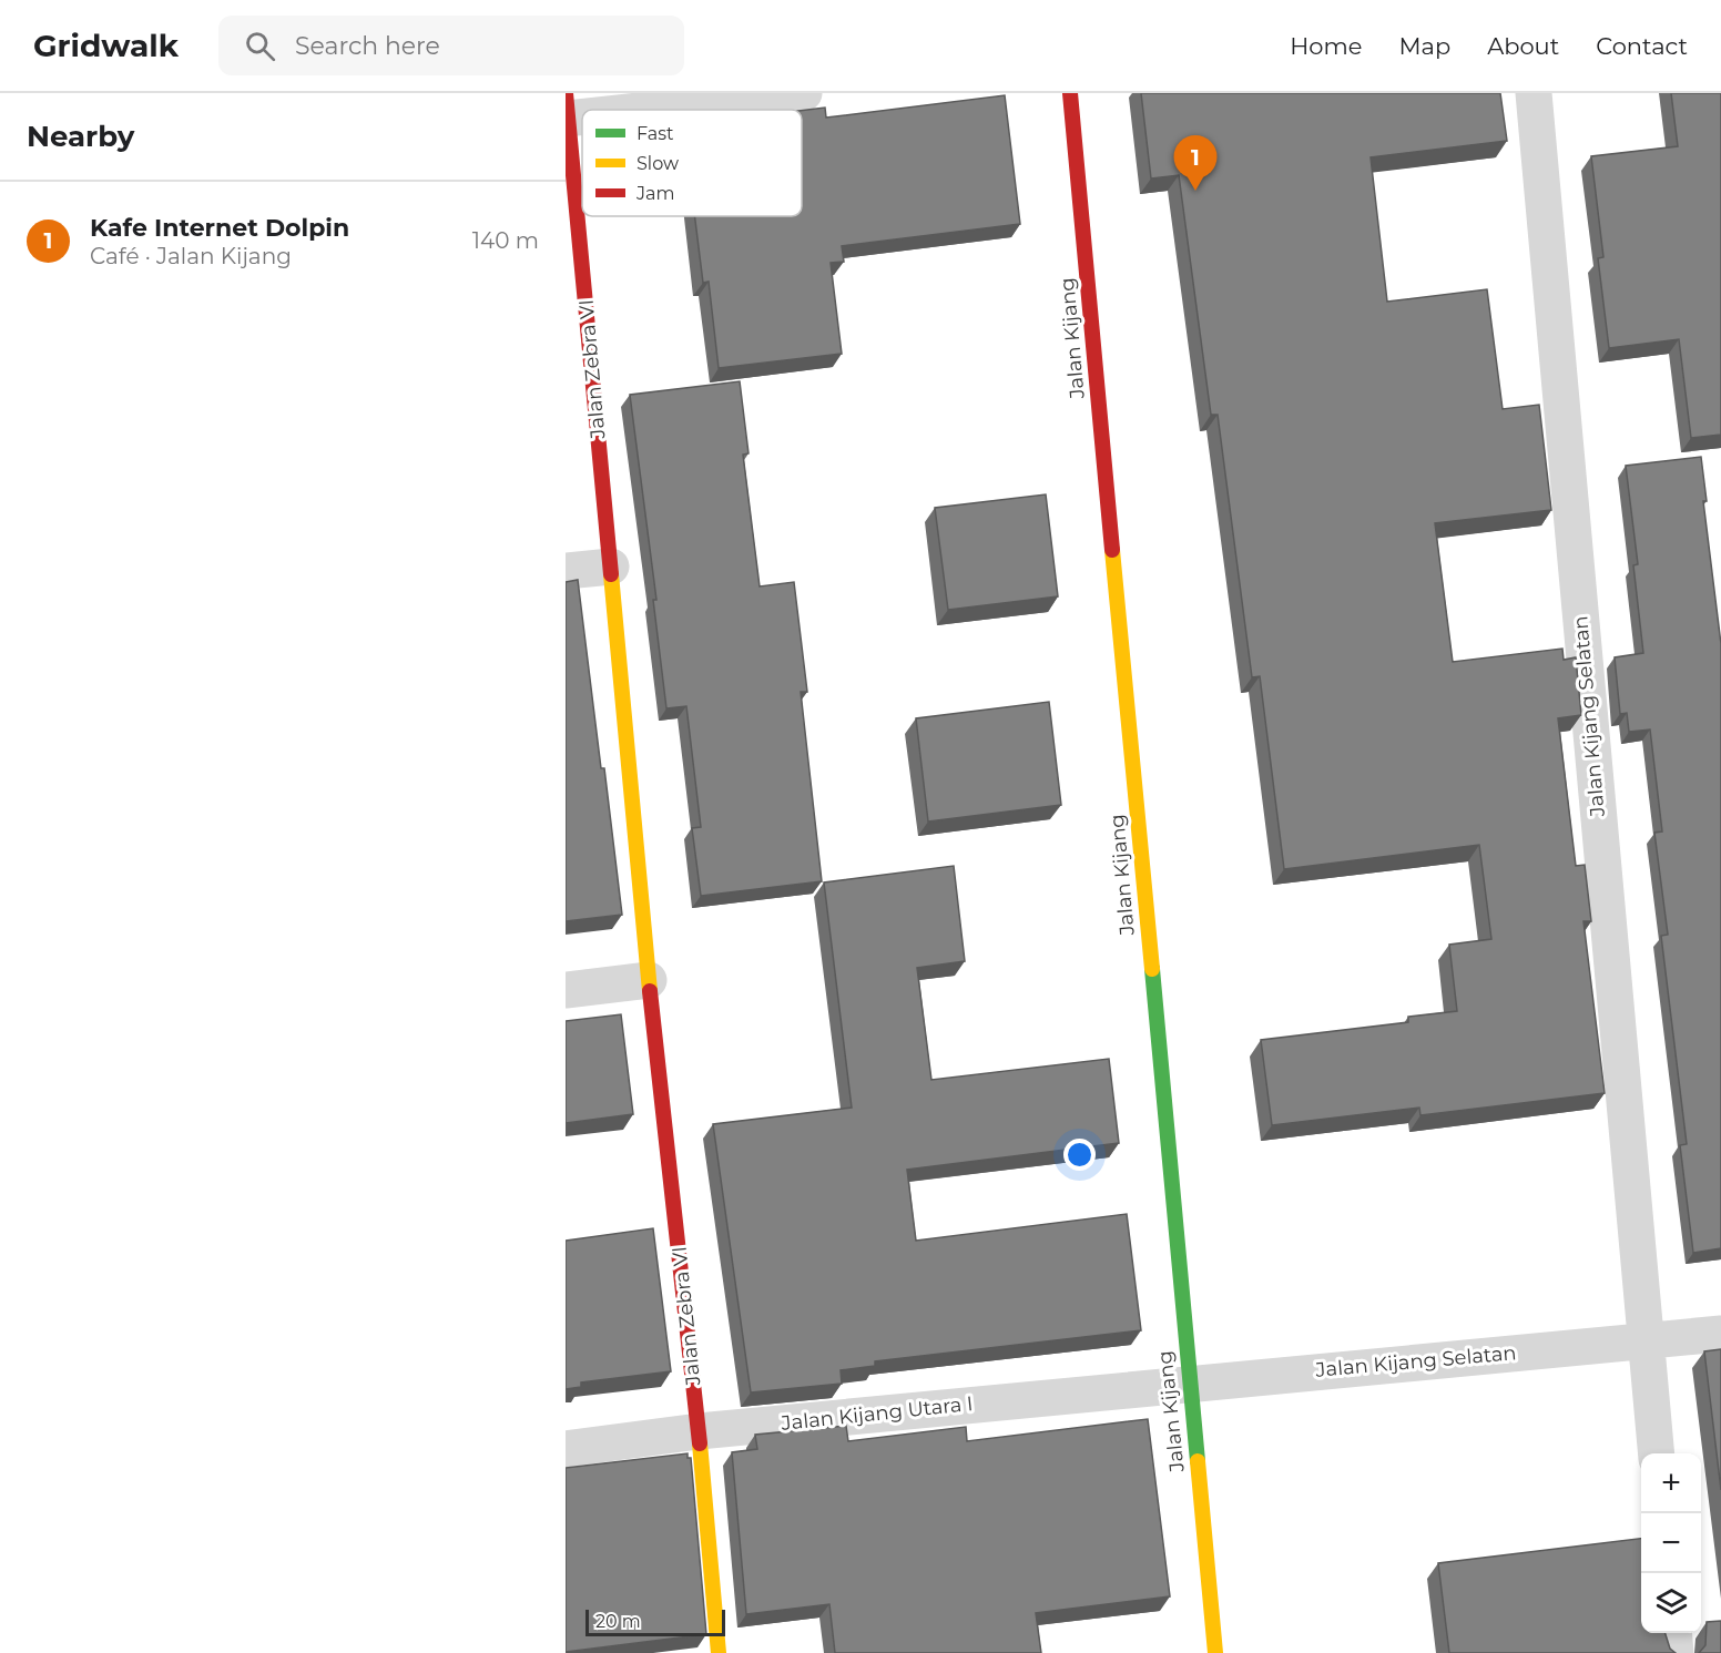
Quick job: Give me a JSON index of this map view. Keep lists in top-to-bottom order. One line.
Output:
{"streets":{"street":["Jalan Kijang","Jalan Zebra VI","Jalan Kijang Selatan","Jalan Kijang Utara I"]},"crossings":[["Jalan Kijang","Jalan Kijang Selatan"],["Jalan Kijang","Jalan Kijang Utara I"],["Jalan Zebra VI","Jalan Kijang Utara I"],["Jalan Kijang Selatan","Jalan Kijang Utara I"]],"legend":["Fast","Slow","Jam"],"scale_bar":"20 m","page":{"header":"Gridwalk","search":"Search here","nav":["Home","Map","About","Contact"],"heading":"Nearby","pins":"1","list":[{"mark":"1","name":"Kafe Internet Dolpin","note":"Café · Jalan Kijang","value":"140 m"}],"map_buttons":["+","−"],"scale":"20 m"}}
